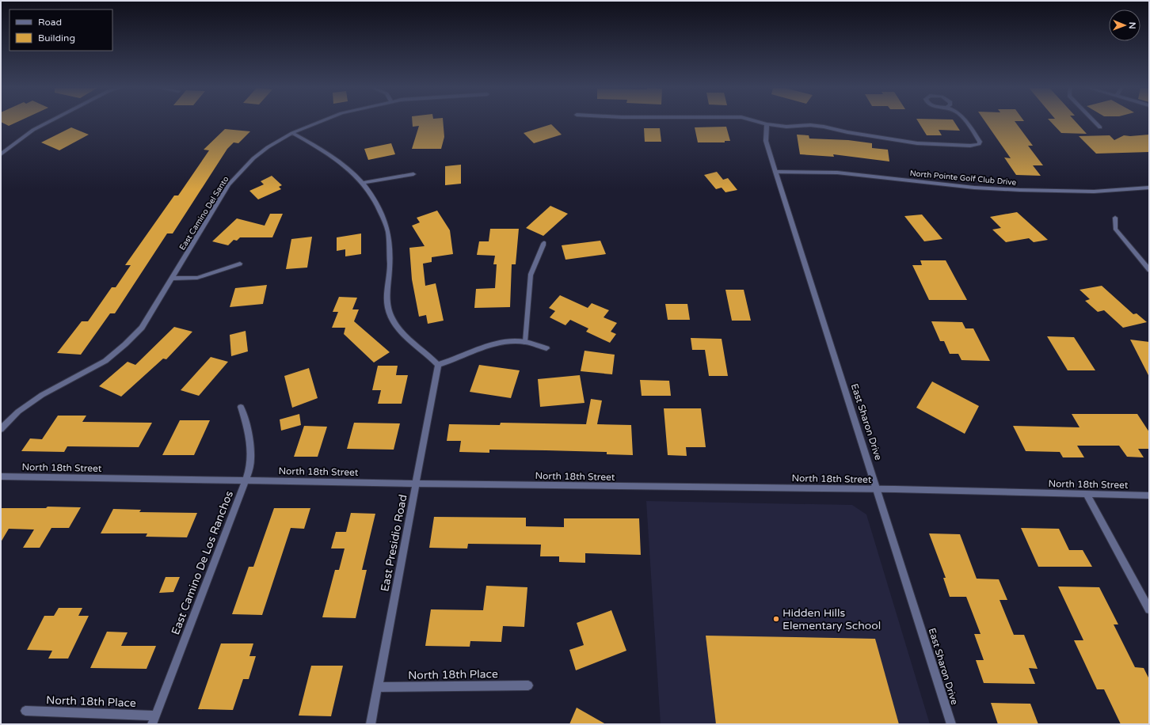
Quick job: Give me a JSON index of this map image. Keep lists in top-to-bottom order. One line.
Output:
{"streets":{"street":["North Pointe Golf Club Drive","East Camino Del Santo","East Sharon Drive","North 18th Street","East Presidio Road","East Camino De Los Ranchos","North 18th Place"]},"crossings":[["North Pointe Golf Club Drive","East Sharon Drive"],["East Sharon Drive","North 18th Street"],["North 18th Street","East Presidio Road"],["North 18th Street","East Camino De Los Ranchos"],["East Presidio Road","North 18th Place"],["East Camino De Los Ranchos","North 18th Place"]],"places":["Hidden Hills Elementary School"],"legend":["Road","Building"],"north":"right"}
